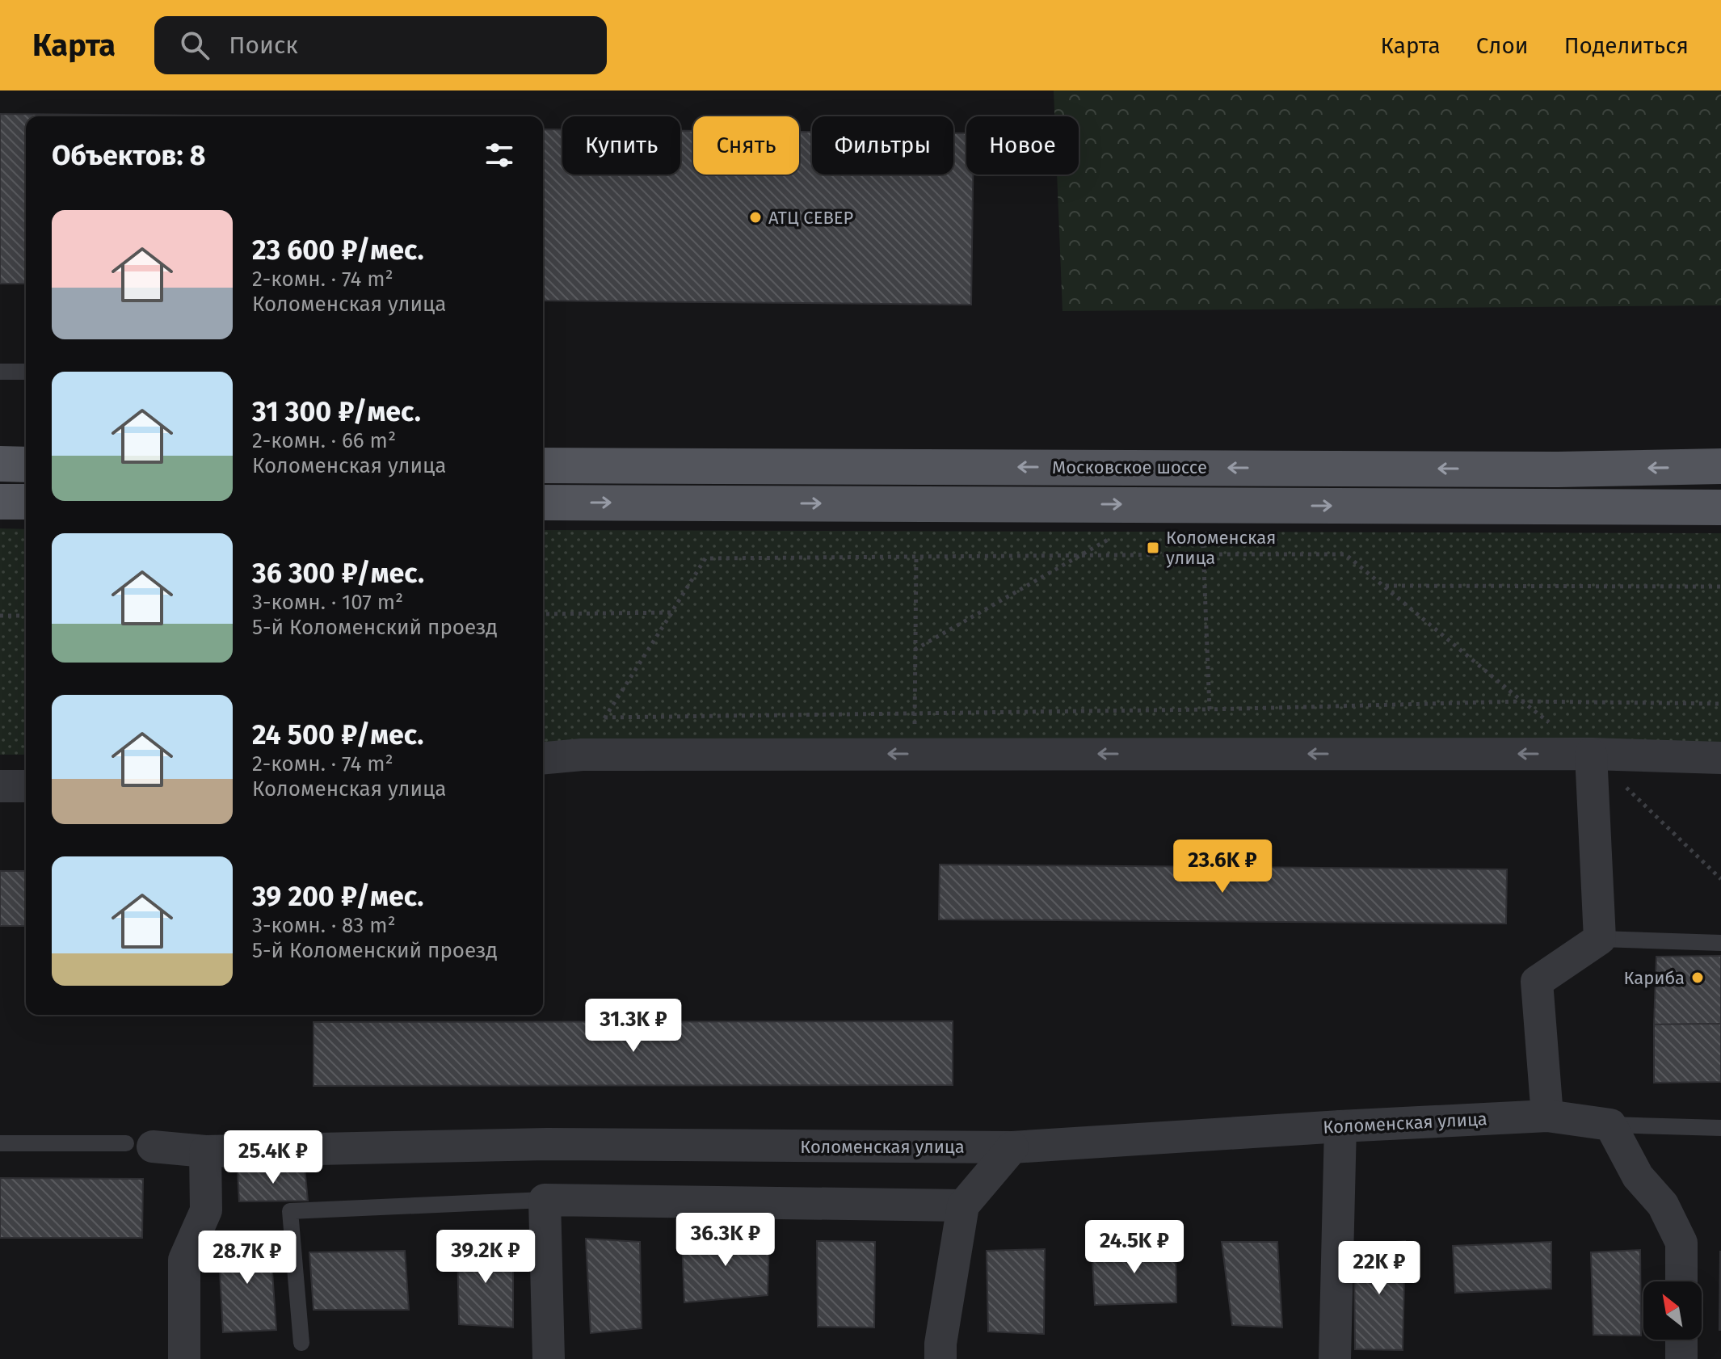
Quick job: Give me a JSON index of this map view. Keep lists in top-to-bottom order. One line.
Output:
{"streets":{"main road":["Московское шоссе"],"street":["Коломенская улица"]},"places":{"other":["АТЦ СЕВЕР","Кариба"],"transit":["Коломенская улица"]},"north":"top left","page":{"header":"Карта","search":"Поиск","nav":["Карта","Слои","Поделиться"],"chip":["Купить","Снять","Фильтры","Новое"],"heading":"Объектов: 8","list":[{"name":"23 600 ₽/мес.","note":"2-комн. · 74 m² · Коломенская улица"},{"name":"31 300 ₽/мес.","note":"2-комн. · 66 m² · Коломенская улица"},{"name":"36 300 ₽/мес.","note":"3-комн. · 107 m² · 5-й Коломенский проезд"},{"name":"24 500 ₽/мес.","note":"2-комн. · 74 m² · Коломенская улица"},{"name":"39 200 ₽/мес.","note":"3-комн. · 83 m² · 5-й Коломенский проезд"}],"price":["23.6K ₽","31.3K ₽","25.4K ₽","36.3K ₽","24.5K ₽","39.2K ₽","28.7K ₽","22K ₽"]}}
